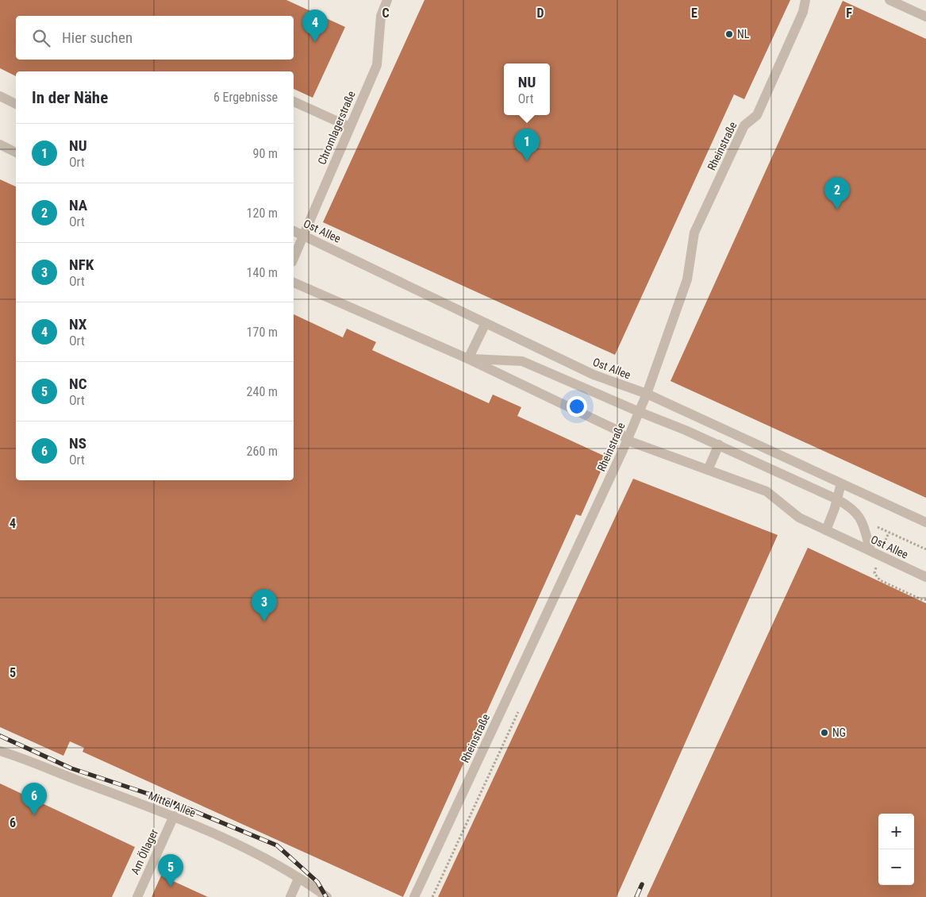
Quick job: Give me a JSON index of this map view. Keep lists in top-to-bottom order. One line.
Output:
{"streets":{"lane":["Chromlagerstraße","Rheinstraße","Ost Allee","Mittel Allee","Am Öllager"]},"crossings":[["Chromlagerstraße","Ost Allee"],["Rheinstraße","Ost Allee"],["Mittel Allee","Am Öllager"]],"places":["NL","NG"],"page":{"pins":["4","1","2","3","6","5"],"search":"Hier suchen","popup":["NU","Ort"],"heading":["In der Nähe","6 Ergebnisse"],"list":[{"mark":"1","name":"NU","note":"Ort","value":"90 m"},{"mark":"2","name":"NA","note":"Ort","value":"120 m"},{"mark":"3","name":"NFK","note":"Ort","value":"140 m"},{"mark":"4","name":"NX","note":"Ort","value":"170 m"},{"mark":"5","name":"NC","note":"Ort","value":"240 m"},{"mark":"6","name":"NS","note":"Ort","value":"260 m"}],"map_buttons":["+","−"]},"grid":{"columns":["C","D","E","F"],"rows":["4","5","6"]}}
